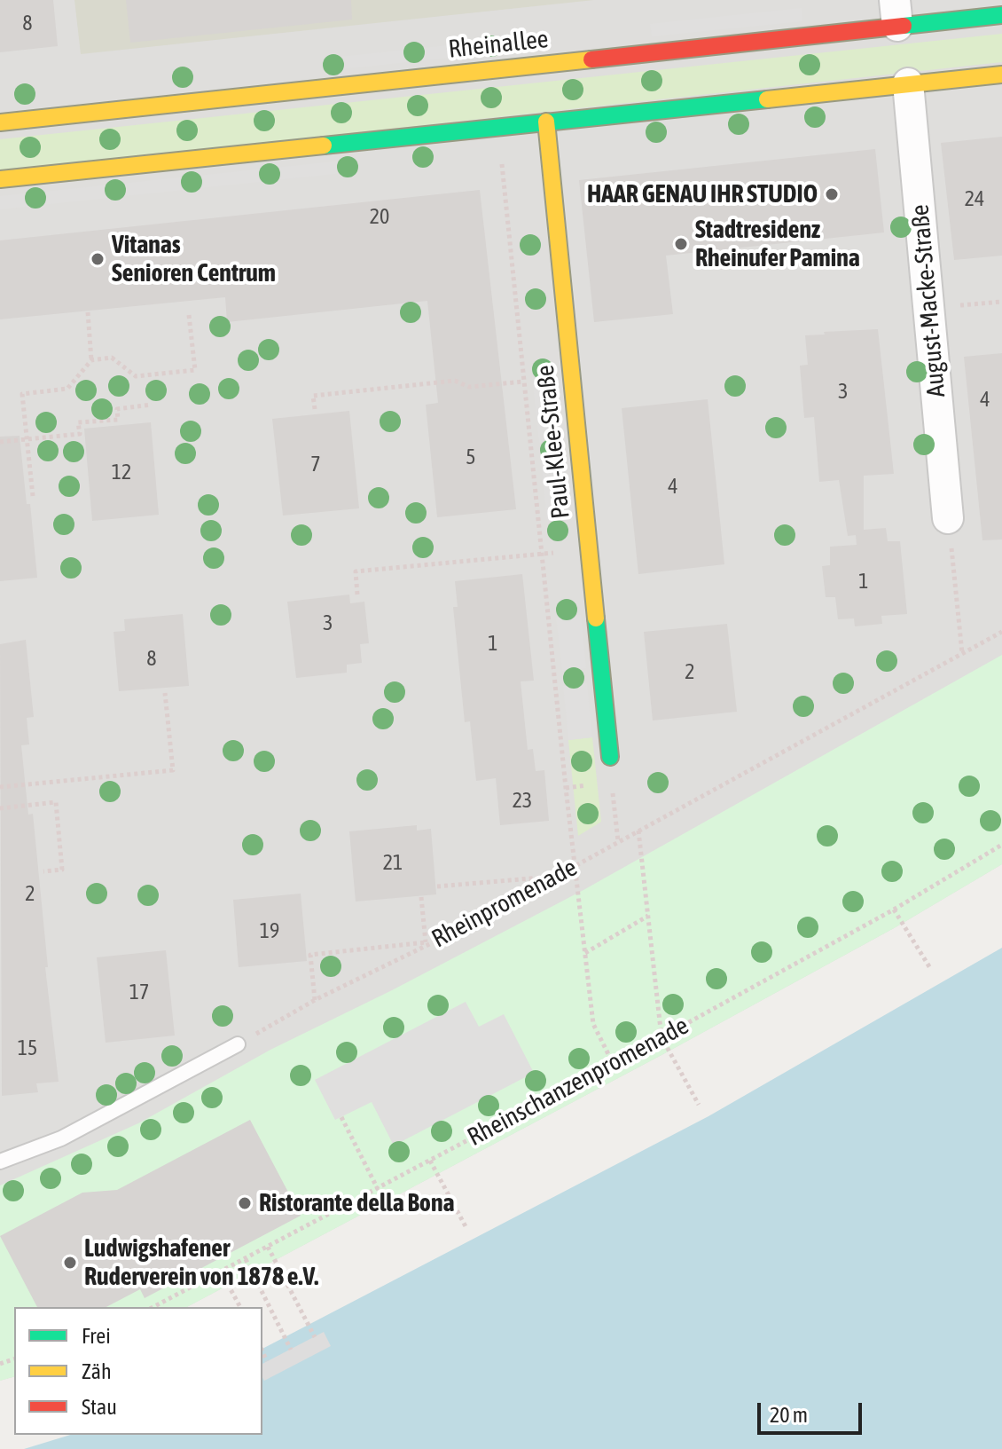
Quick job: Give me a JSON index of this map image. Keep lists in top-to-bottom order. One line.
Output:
{"streets":{"street":["Rheinallee","August-Macke-Straße","Paul-Klee-Straße"],"path":["Rheinpromenade","Rheinschanzenpromenade"]},"places":["HAAR GENAU IHR STUDIO","Stadtresidenz Rheinufer Pamina","Vitanas Senioren Centrum","Ristorante della Bona","Ludwigshafener Ruderverein von 1878 e.V."],"house_numbers":["8","24","20","3","4","5","7","12","4","1","3","1","8","2","23","21","2","19","17","15"],"legend":["Frei","Zäh","Stau"],"scale_bar":"20 m"}
